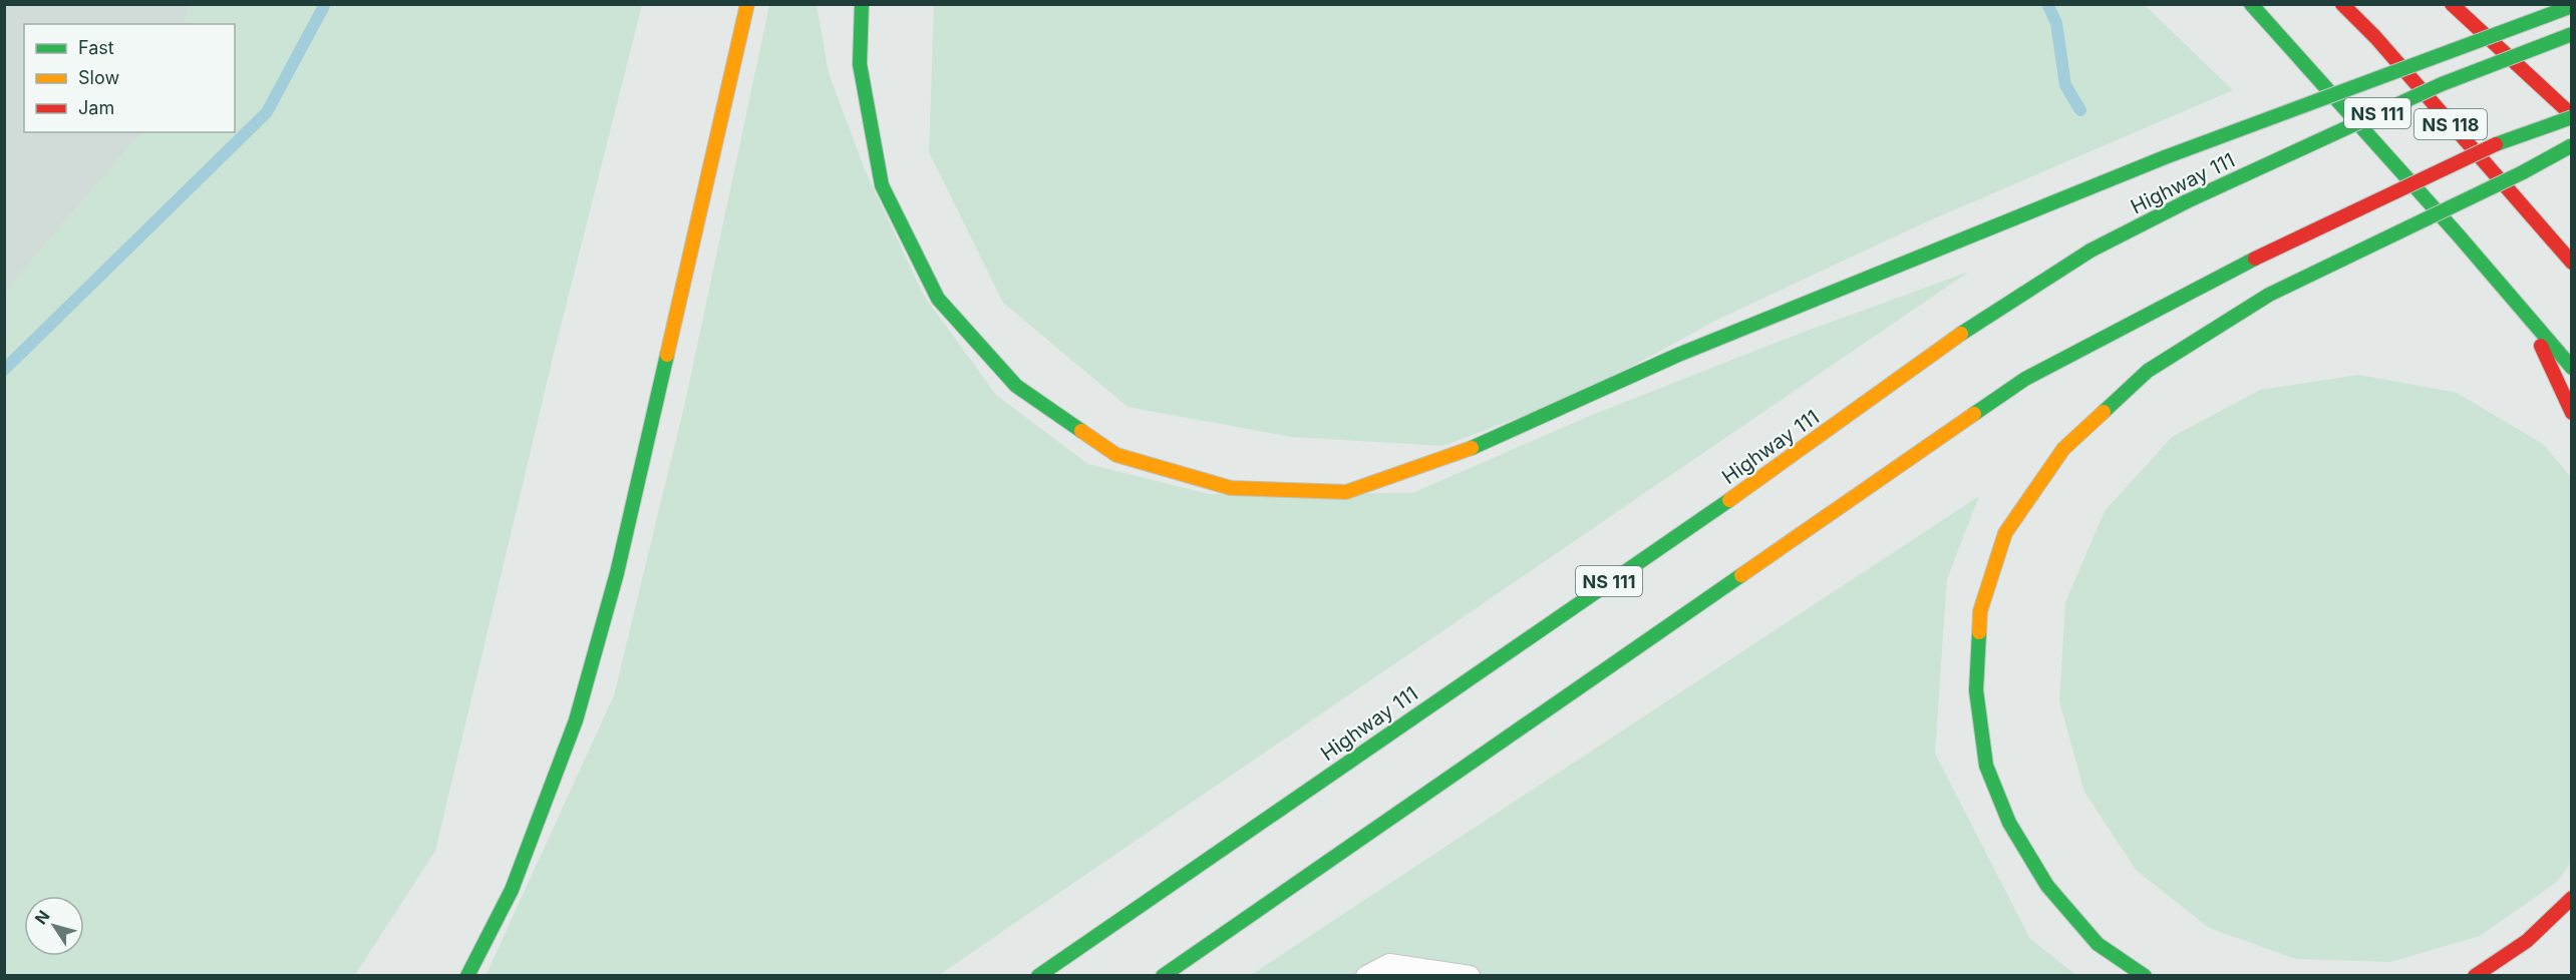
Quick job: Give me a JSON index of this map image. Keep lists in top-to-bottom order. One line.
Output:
{"streets":{"highway":["NS 111","NS 118","Highway 111"]},"legend":["Fast","Slow","Jam"],"north":"top left"}
